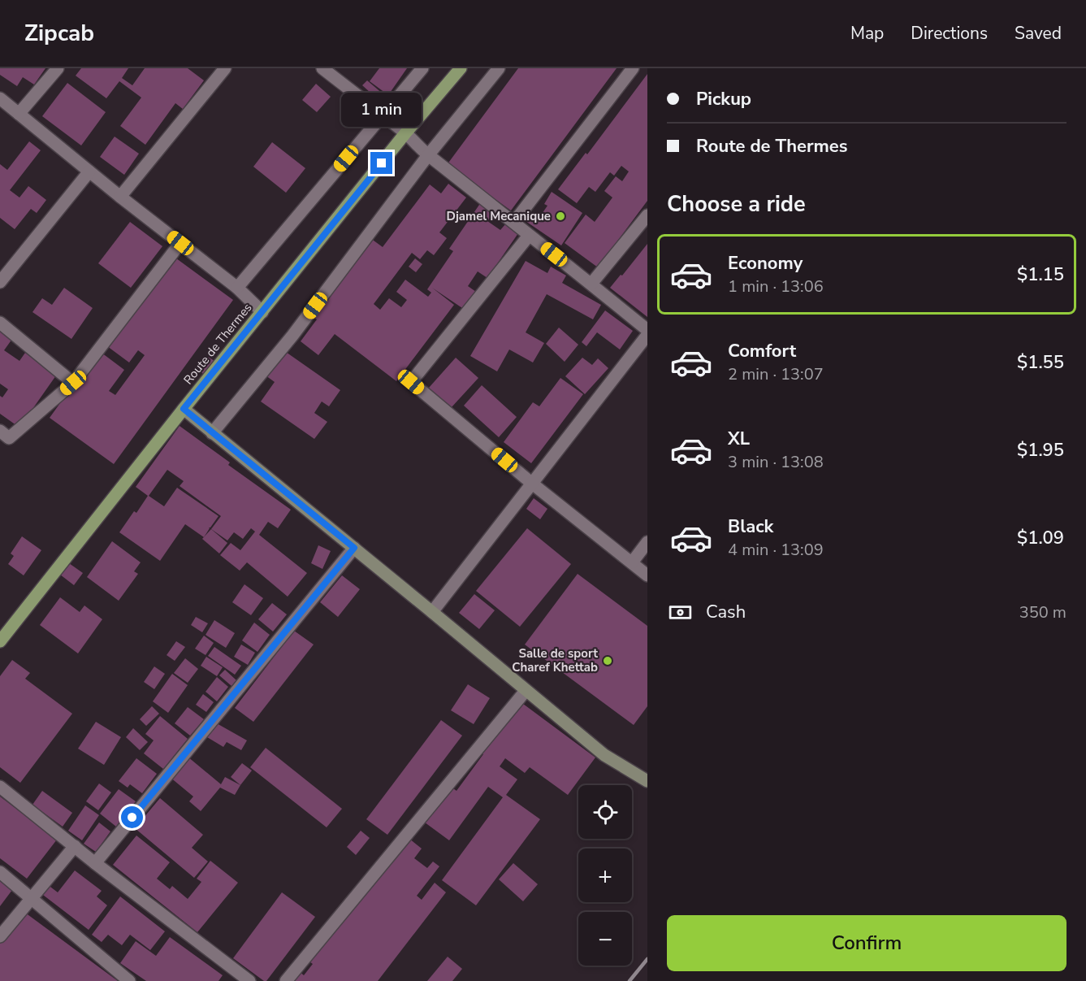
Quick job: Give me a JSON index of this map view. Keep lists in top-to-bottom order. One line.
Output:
{"streets":{"main road":["Route de Thermes"]},"places":["Djamel Mecanique","Salle de sport Charef Khettab"],"page":{"header":"Zipcab","nav":["Map","Directions","Saved"],"banner":["Pickup","Route de Thermes"],"bubble":"1 min","heading":"Choose a ride","list":[{"name":"Economy","note":"1 min · 13:06","value":"$1.15"},{"name":"Comfort","note":"2 min · 13:07","value":"$1.55"},{"name":"XL","note":"3 min · 13:08","value":"$1.95"},{"name":"Black","note":"4 min · 13:09","value":"$1.09"}],"pay":["Cash","350 m"],"map_buttons":["+","−"],"buttons":"Confirm"}}
